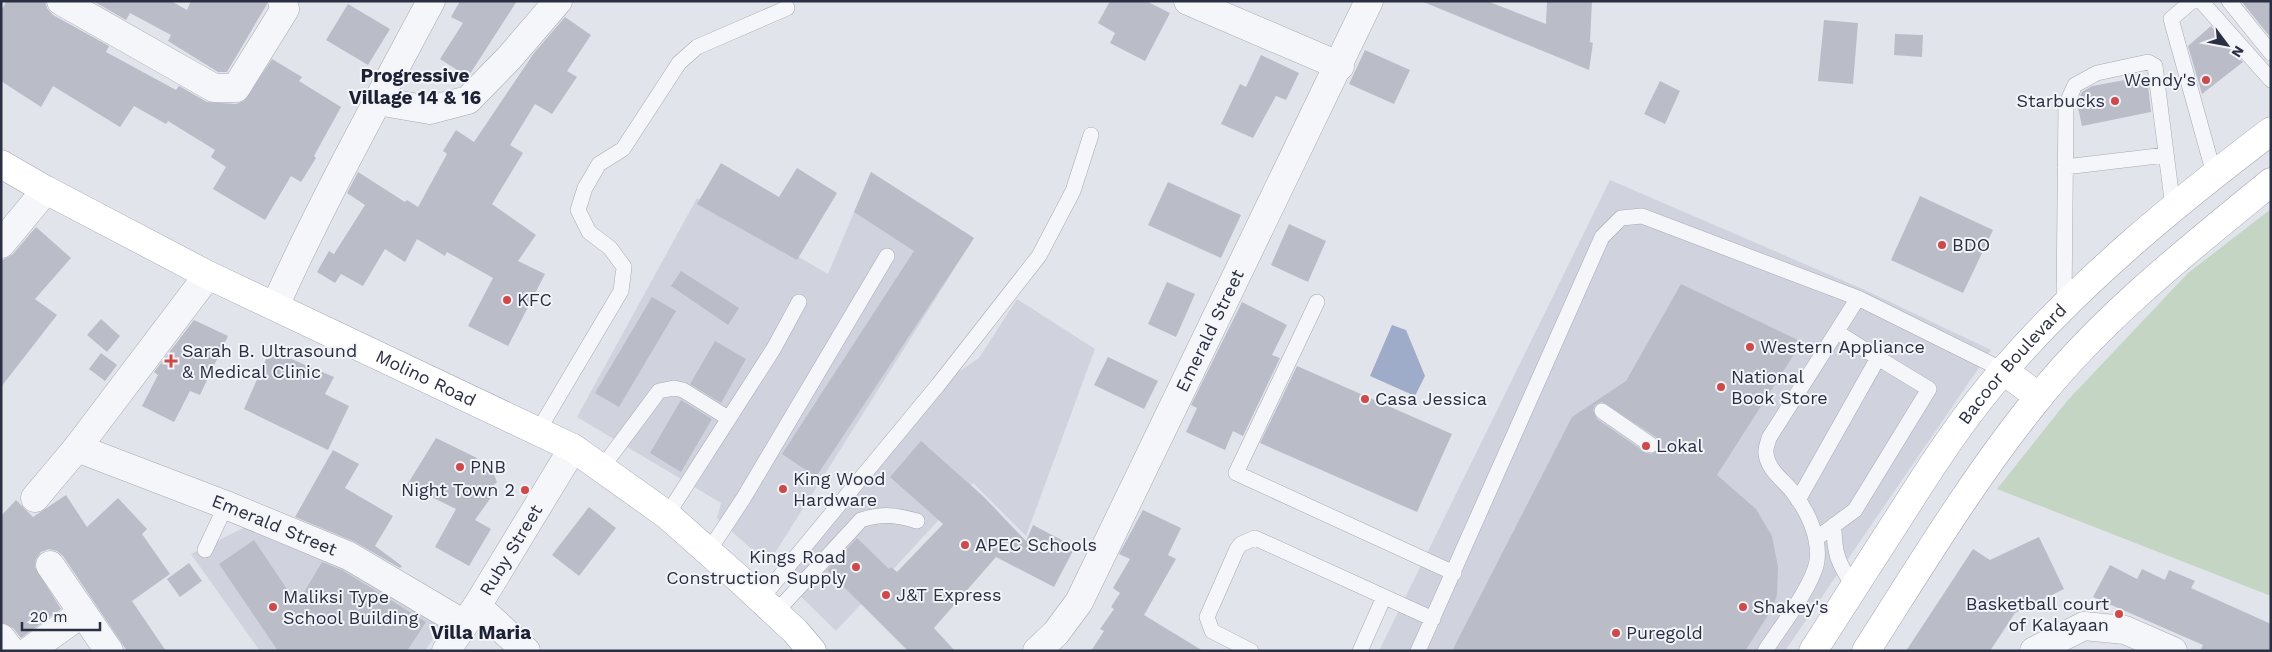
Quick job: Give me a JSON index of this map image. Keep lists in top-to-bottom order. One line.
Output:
{"streets":{"main road":["Bacoor Boulevard","Molino Road"],"street":["Emerald Street","Ruby Street"]},"crossings":[["Emerald Street","Ruby Street"],["Molino Road","Ruby Street"]],"districts":["Progressive Village 14 & 16","Villa Maria"],"places":{"other":["Wendy's","Starbucks","BDO","KFC","Western Appliance","National Book Store","Casa Jessica","Lokal","PNB","King Wood Hardware","Night Town 2","APEC Schools","Kings Road Construction Supply","J&T Express","Maliksi Type School Building","Shakey's","Basketball court of Kalayaan","Puregold"],"health":["Sarah B. Ultrasound & Medical Clinic"]},"scale_bar":"20 m","north":"bottom right"}
